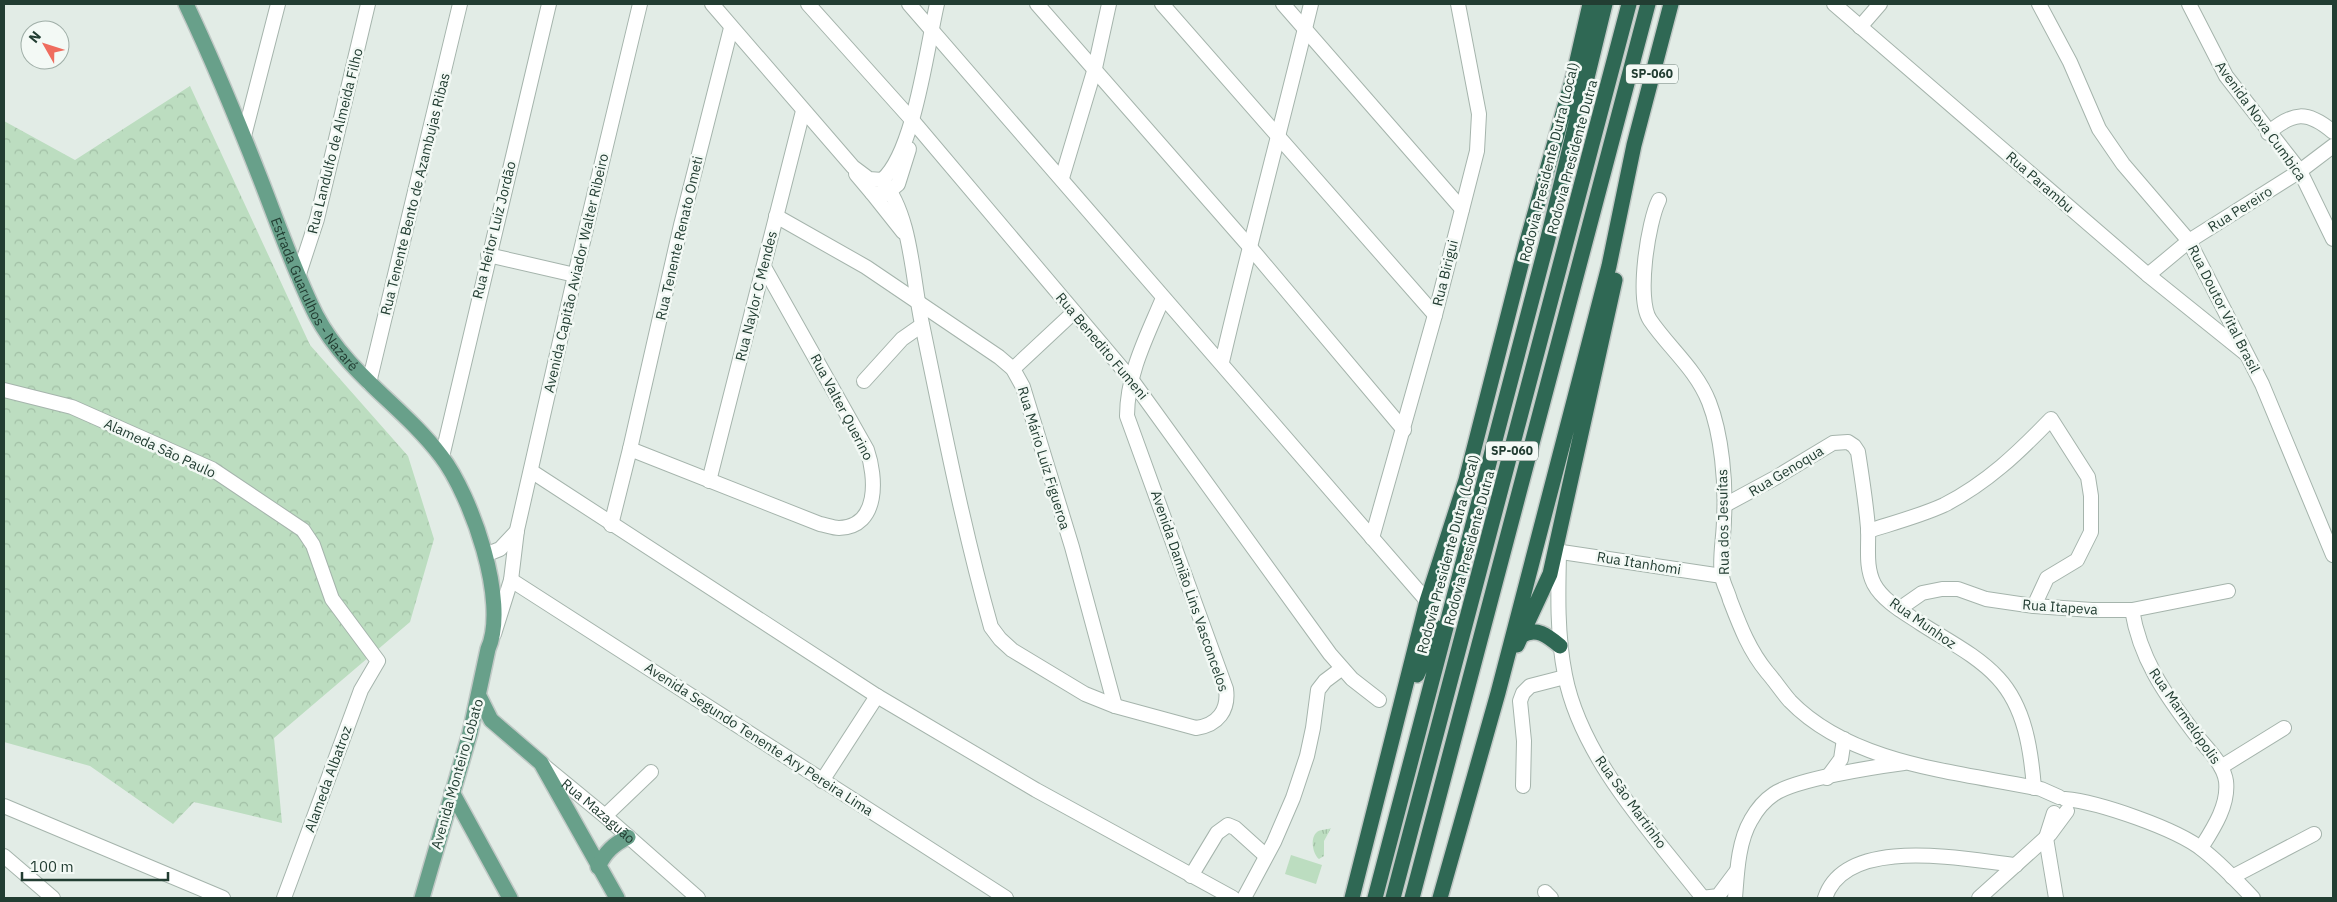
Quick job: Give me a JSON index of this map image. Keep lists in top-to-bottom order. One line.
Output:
{"streets":{"highway":["SP-060","Rodovia Presidente Dutra","Rodovia Presidente Dutra (Local)"],"main road":["Estrada Guarulhos - Nazaré","Avenida Monteiro Lobato","Rua Mazaguão"],"street":["Avenida Nova Cumbica","Rua Landulfo de Almeida Filho","Rua Parambu","Rua Tenente Bento de Azambujas Ribas","Rua Pereiro","Rua Heitor Luiz Jordão","Rua Tenente Renato Ometi","Avenida Capitão Aviador Walter Ribeiro","Rua Birigui","Rua Naylor C Mendes","Rua Doutor Vital Brasil","Rua Benedito Fumeni","Rua Valter Querino","Alameda São Paulo","Rua Mário Luiz Figueroa","Rua Genoqua","Rua dos Jesuítas","Rua Itanhomi","Avenida Damião Lins Vasconcelos","Rua Itapeva","Rua Munhoz","Rua Marmelópolis","Avenida Segundo Tenente Ary Pereira Lima","Alameda Albatroz","Rua São Martinho"]},"crossings":[["Avenida Nova Cumbica","Rua Pereiro"],["Rua Landulfo de Almeida Filho","Estrada Guarulhos - Nazaré"],["Rua Parambu","Rua Pereiro"],["Rua Parambu","Rua Doutor Vital Brasil"],["Rua Tenente Bento de Azambujas Ribas","Estrada Guarulhos - Nazaré"],["Rua Pereiro","Rua Doutor Vital Brasil"],["Rua Heitor Luiz Jordão","Estrada Guarulhos - Nazaré"],["Rua Tenente Renato Ometi","Rua Valter Querino"],["Avenida Capitão Aviador Walter Ribeiro","Avenida Segundo Tenente Ary Pereira Lima"],["Avenida Capitão Aviador Walter Ribeiro","Avenida Monteiro Lobato"],["Estrada Guarulhos - Nazaré","Avenida Monteiro Lobato"],["Rua Naylor C Mendes","Rua Valter Querino"],["Rua Naylor C Mendes","Rua Mário Luiz Figueroa"],["Rua Benedito Fumeni","Avenida Damião Lins Vasconcelos"],["Alameda São Paulo","Alameda Albatroz"],["Rua Mário Luiz Figueroa","Avenida Damião Lins Vasconcelos"],["Rua Genoqua","Rua dos Jesuítas"],["Rua Genoqua","Rua Munhoz"],["Rua dos Jesuítas","Rua Itanhomi"],["Rua dos Jesuítas","Rua Munhoz"],["Rua Itanhomi","Rua São Martinho"],["Rua Itapeva","Rua Munhoz"],["Rua Itapeva","Rua Marmelópolis"],["Avenida Monteiro Lobato","Rua Mazaguão"]],"scale_bar":"100 m","north":"top left"}
